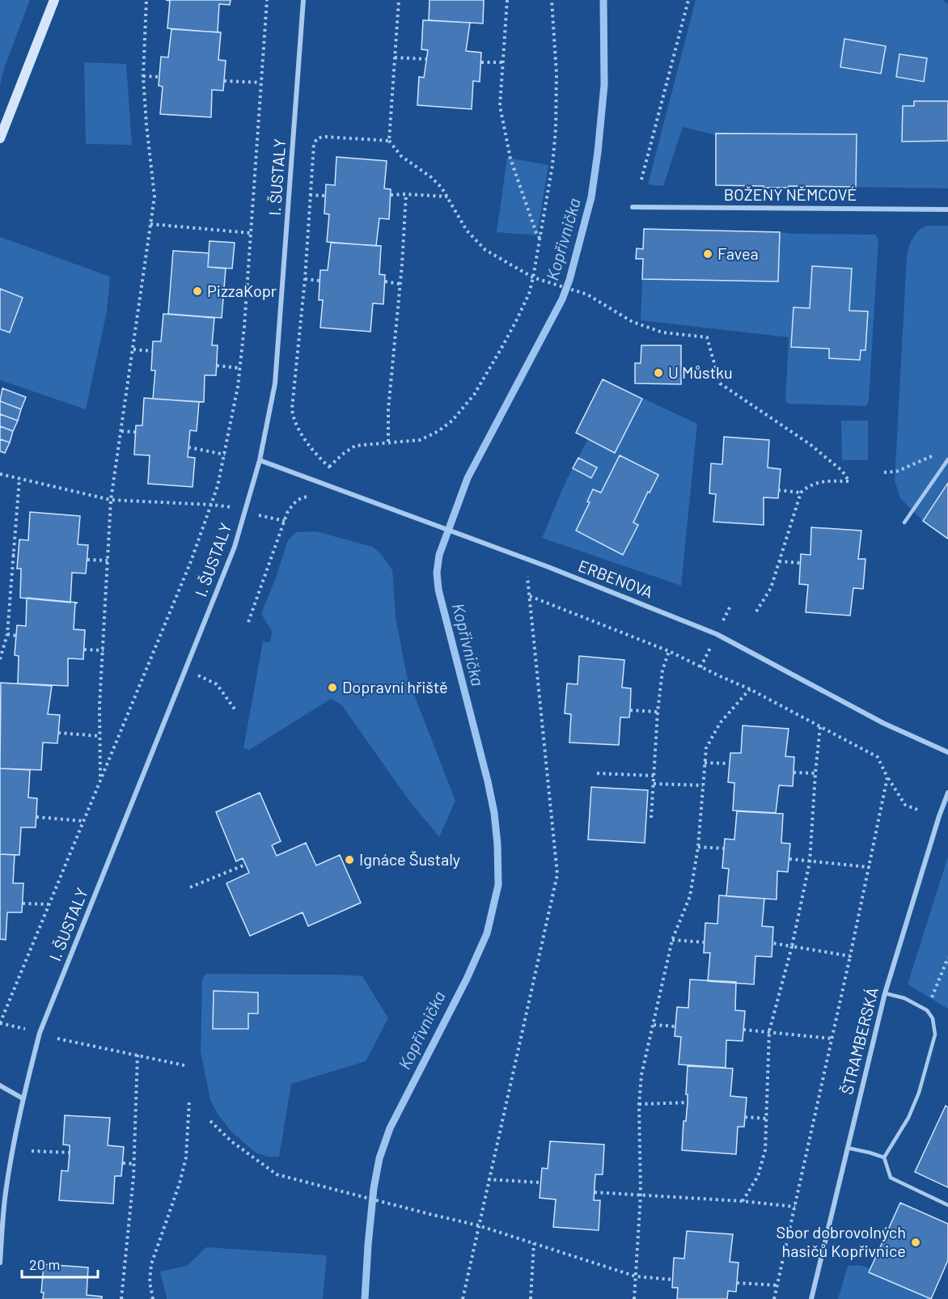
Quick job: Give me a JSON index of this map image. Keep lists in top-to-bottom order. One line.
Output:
{"streets":{"street":["I. ŠUSTALY","BOŽENY NĚMCOVÉ","ERBENOVA","ŠTRAMBERSKÁ"]},"crossings":[["I. ŠUSTALY","ERBENOVA"]],"water":["Kopřivnička"],"places":["Favea","PizzaKopr","U Můstku","Dopravní hřiště","Ignáce Šustaly","Sbor dobrovolných hasičů Kopřivnice"],"scale_bar":"20 m"}
